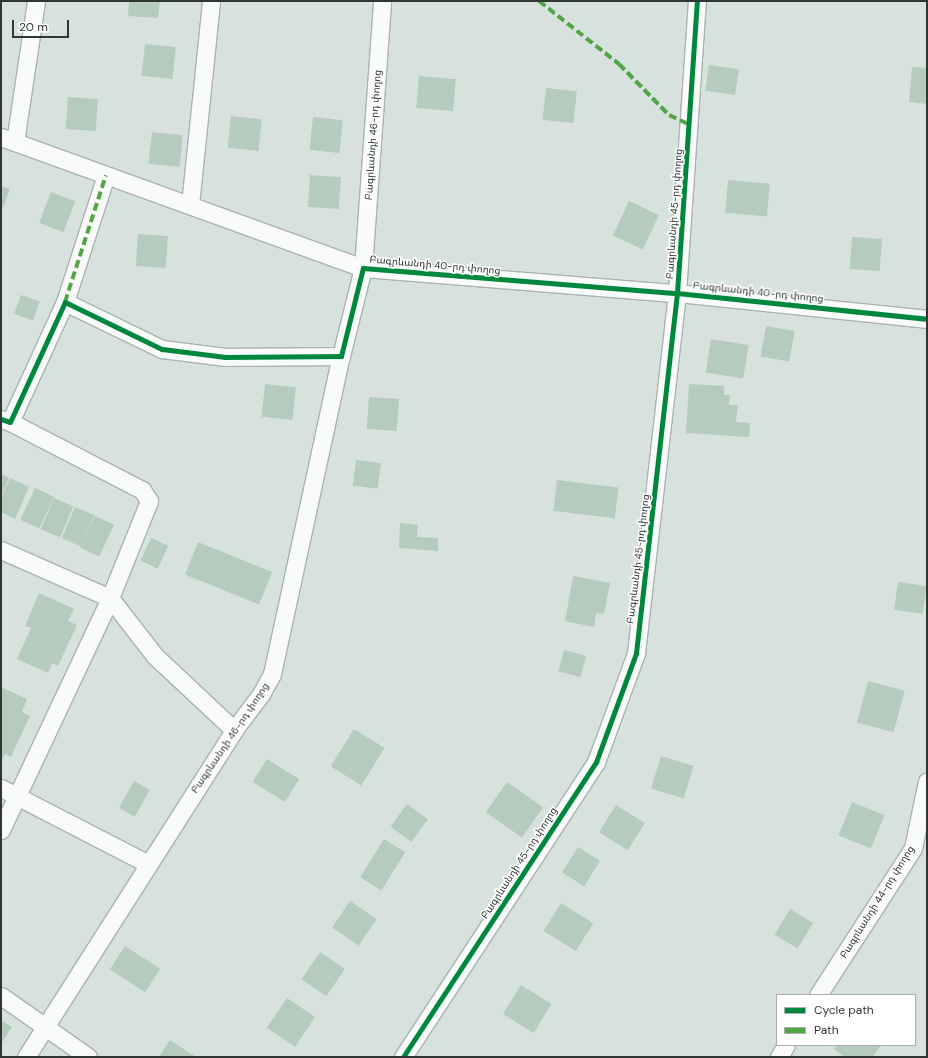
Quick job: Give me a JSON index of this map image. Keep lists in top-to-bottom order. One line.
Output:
{"streets":{"street":["Բագրևանդի 46-րդ փողոց","Բագրևանդի 45-րդ փողոց","Բագրևանդի 40-րդ փողոց","Բագրևանդի 44-րդ փողոց"]},"crossings":[["Բագրևանդի 46-րդ փողոց","Բագրևանդի 40-րդ փողոց"],["Բագրևանդի 45-րդ փողոց","Բագրևանդի 40-րդ փողոց"]],"legend":["Cycle path","Path"],"scale_bar":"20 m"}
